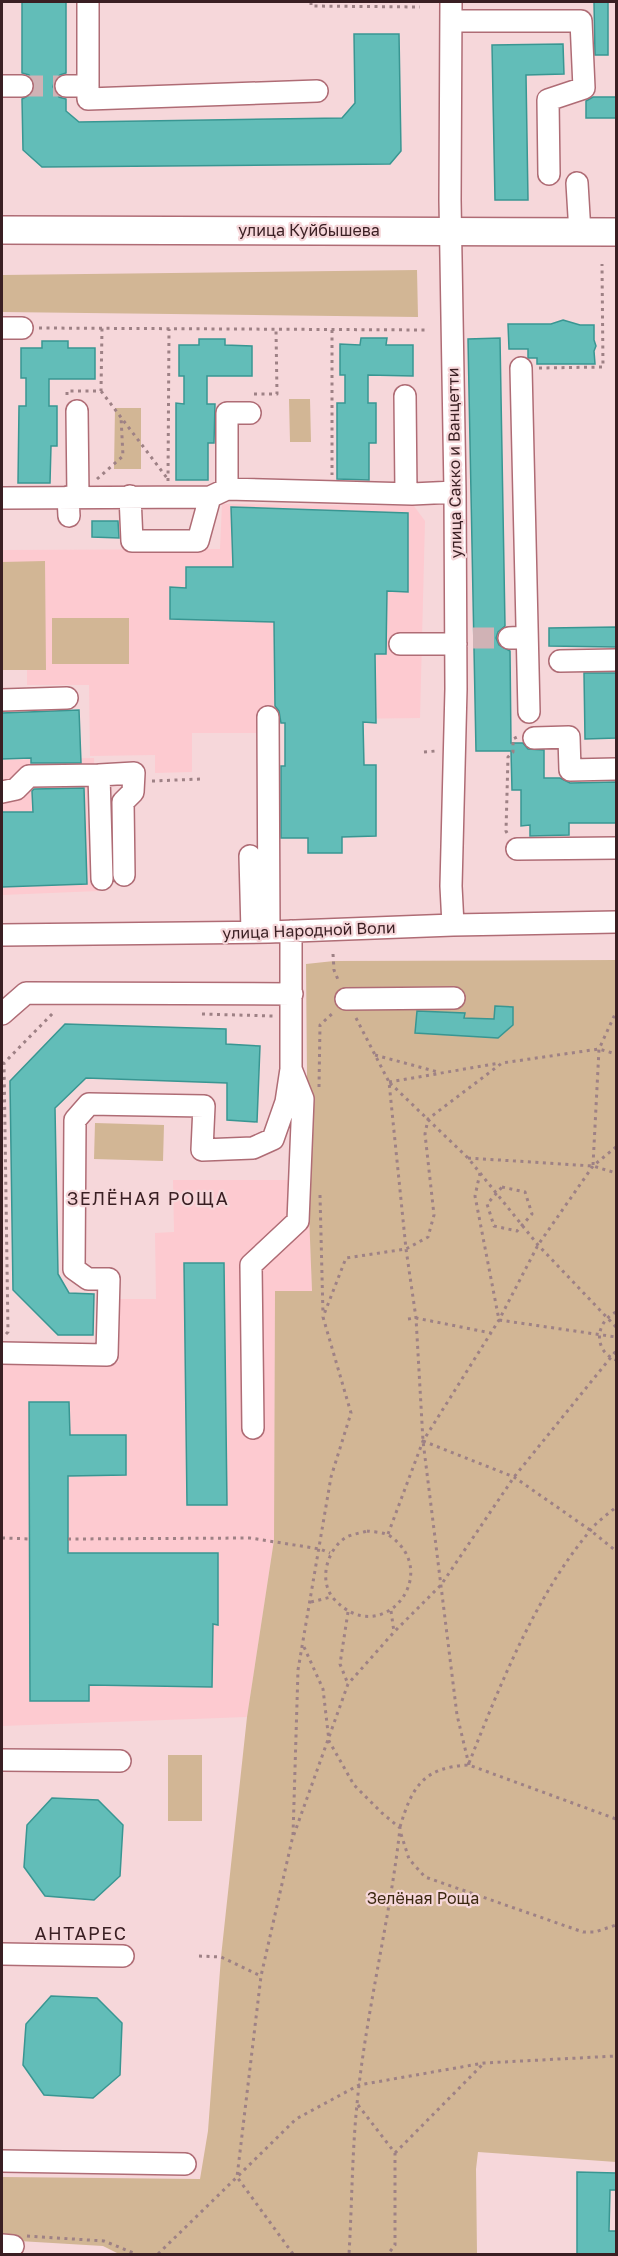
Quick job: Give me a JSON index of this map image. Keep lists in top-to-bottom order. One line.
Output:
{"streets":{"main road":["улица Куйбышева"],"street":["улица Сакко и Ванцетти","улица Народной Воли"]},"crossings":[["улица Куйбышева","улица Сакко и Ванцетти"],["улица Сакко и Ванцетти","улица Народной Воли"]],"districts":["ЗЕЛЁНАЯ РОЩА","АНТАРЕС"],"parks":["Зелёная Роща"]}
